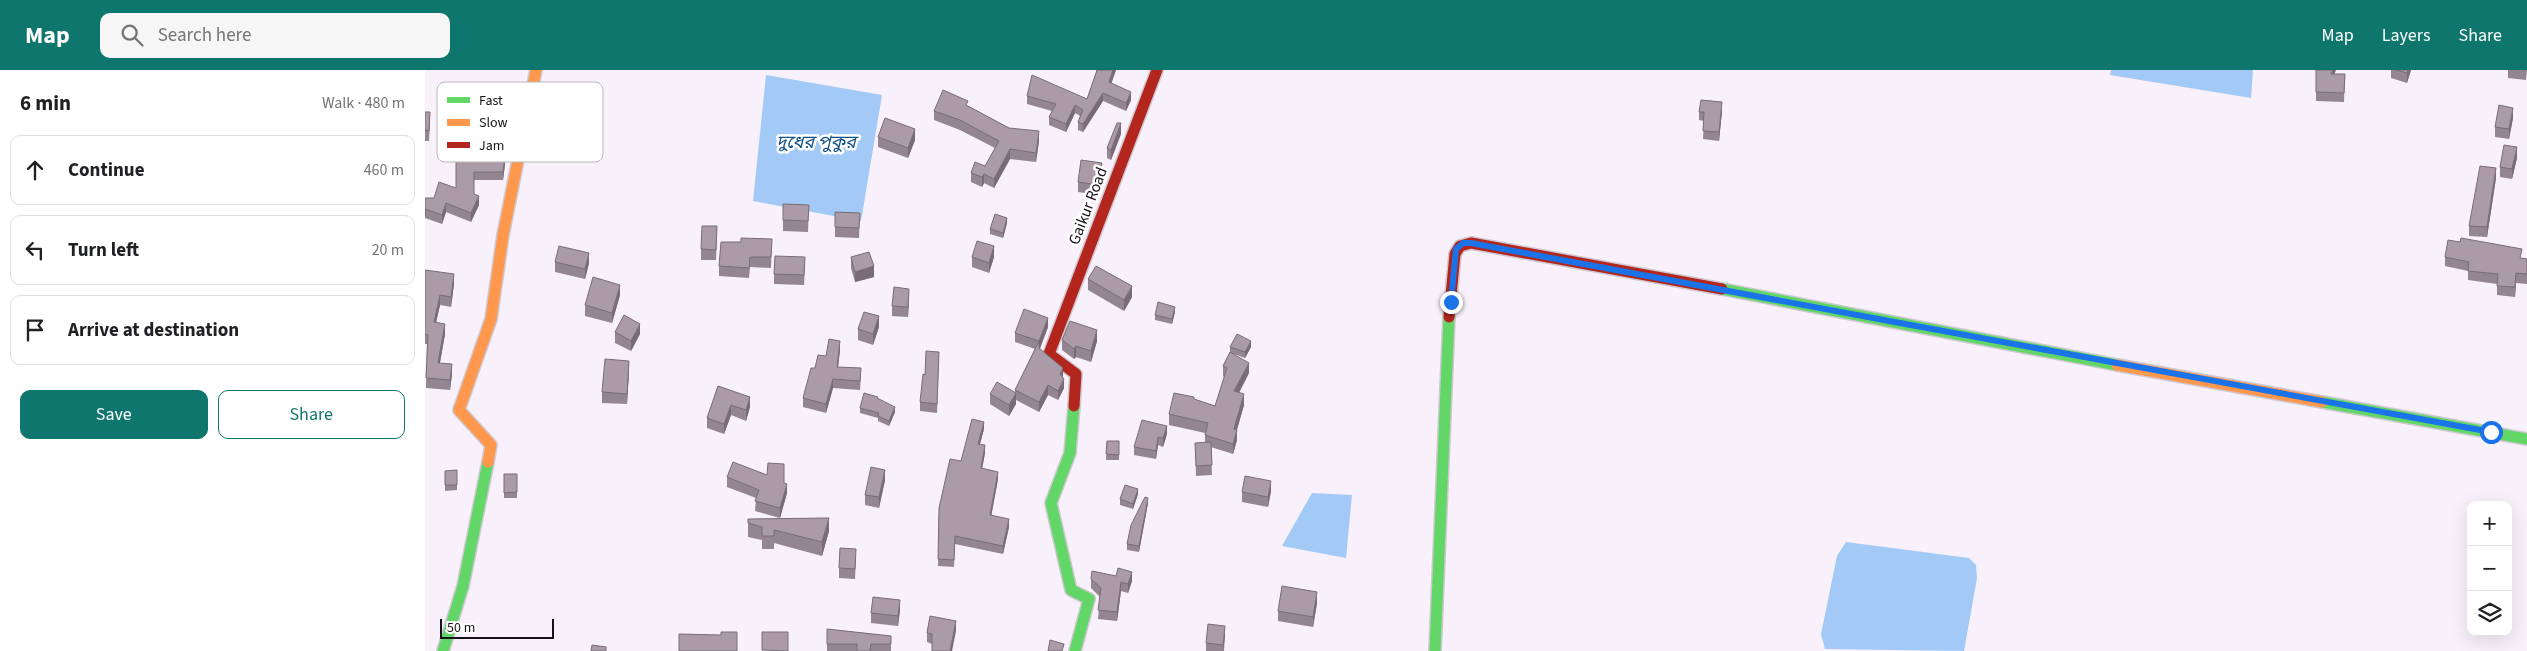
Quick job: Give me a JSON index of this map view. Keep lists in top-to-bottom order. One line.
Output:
{"streets":{"street":["Gaikur Road"]},"water":["দুধের পুকুর"],"legend":["Fast","Slow","Jam"],"scale_bar":"50 m","page":{"header":"Map","search":"Search here","nav":["Map","Layers","Share"],"heading":["6 min","Walk · 480 m"],"list":[["Continue","460 m"],["Turn left","20 m"],"Arrive at destination"],"buttons":["Save","Share"],"map_buttons":["+","−"],"scale":"50 m"}}
